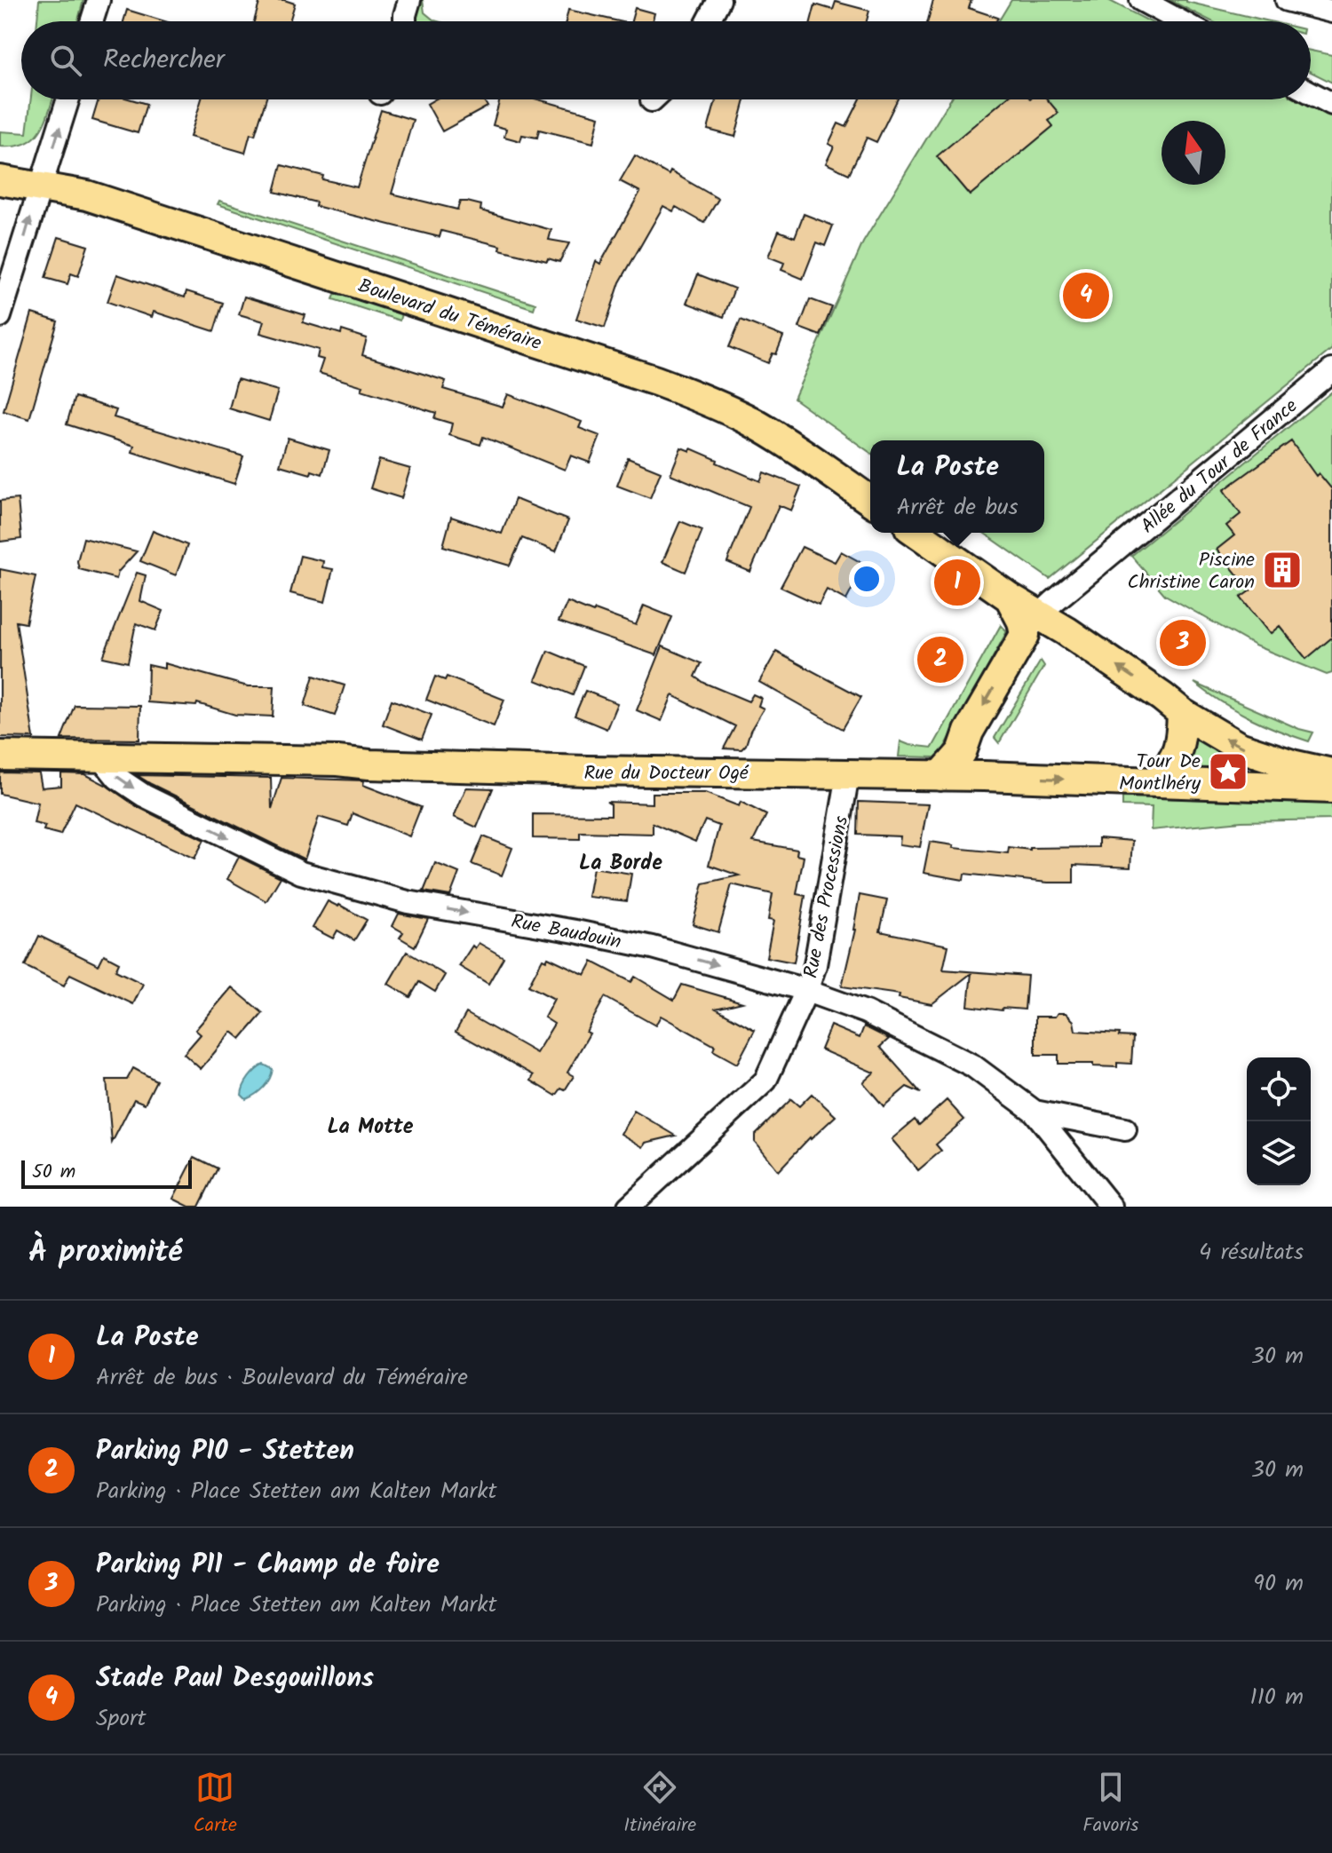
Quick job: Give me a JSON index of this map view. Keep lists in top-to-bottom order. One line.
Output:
{"streets":{"main road":["Boulevard du Téméraire","Rue du Docteur Ogé"],"street":["Allée du Tour de France","Rue des Processions","Rue Baudouin"]},"crossings":[["Rue du Docteur Ogé","Rue des Processions"],["Rue du Docteur Ogé","Rue Baudouin"],["Rue des Processions","Rue Baudouin"]],"one_way":["Rue Baudouin"],"districts":["La Borde","La Motte"],"places":{"building":["Piscine Christine Caron"],"place":["Tour De Montlhéry"]},"scale_bar":"50 m","north":"top","page":{"search":"Rechercher","pins":["4","1","3","2"],"popup":["La Poste","Arrêt de bus"],"scale":"50 m","heading":["À proximité","4 résultats"],"list":[{"mark":"1","name":"La Poste","note":"Arrêt de bus · Boulevard du Téméraire","value":"30 m"},{"mark":"2","name":"Parking P10 - Stetten","note":"Parking · Place Stetten am Kalten Markt","value":"30 m"},{"mark":"3","name":"Parking P11 - Champ de foire","note":"Parking · Place Stetten am Kalten Markt","value":"90 m"},{"mark":"4","name":"Stade Paul Desgouillons","note":"Sport","value":"110 m"}],"nav":["Carte","Itinéraire","Favoris"]}}
